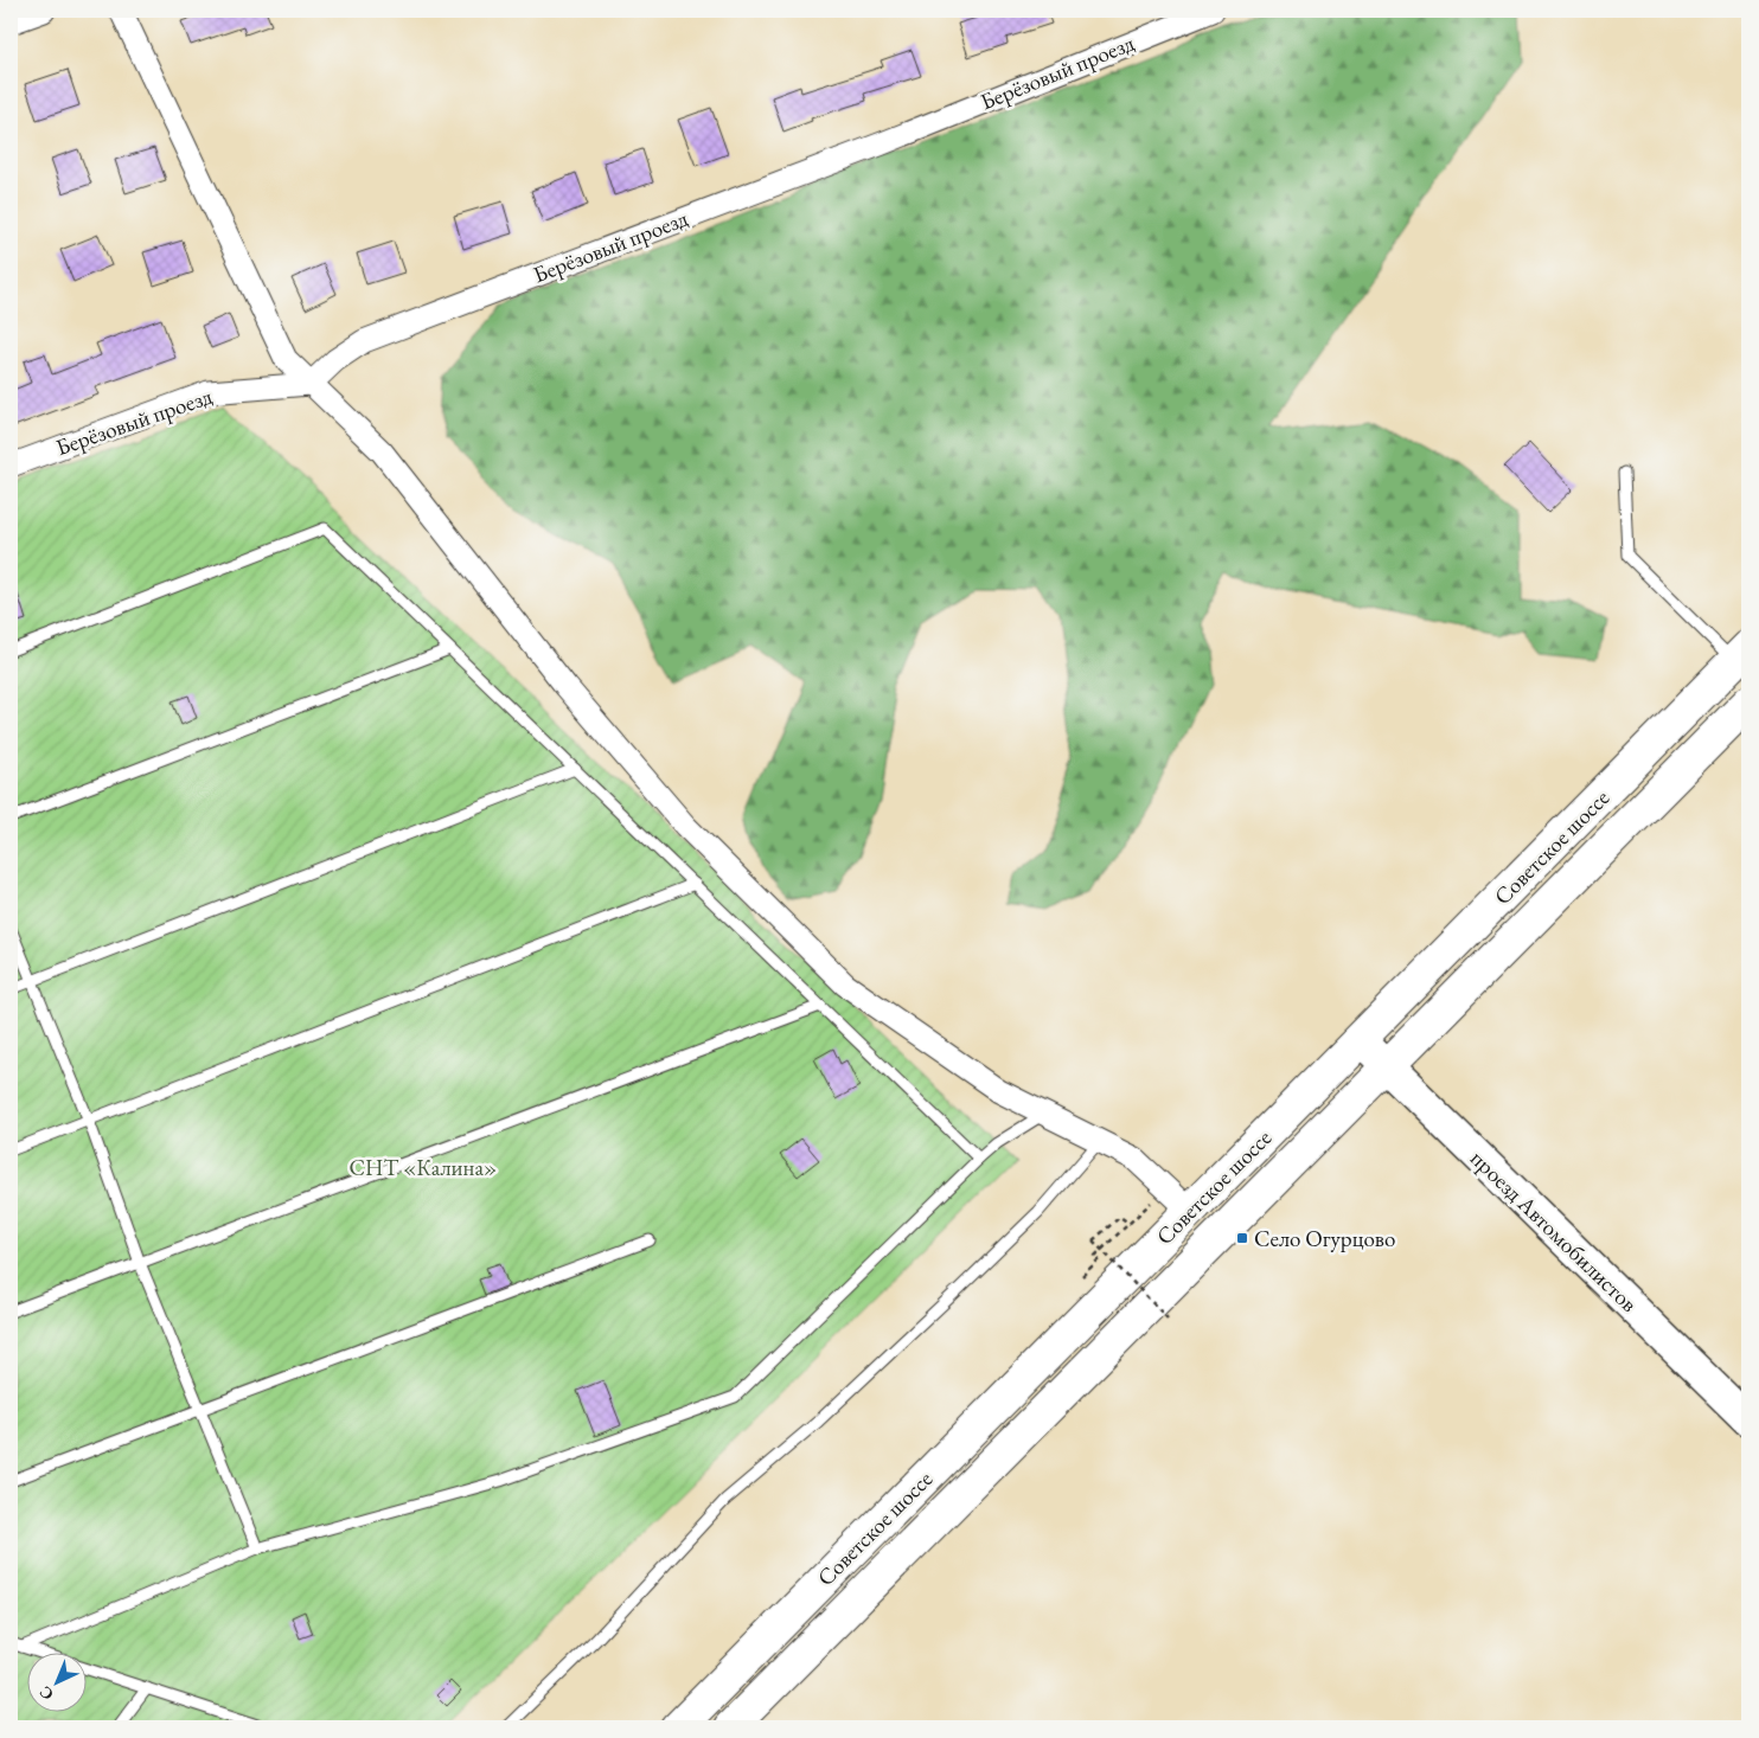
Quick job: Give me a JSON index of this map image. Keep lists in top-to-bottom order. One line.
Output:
{"streets":{"highway":["Советское шоссе"],"street":["Берёзовый проезд","проезд Автомобилистов"]},"crossings":[["Советское шоссе","проезд Автомобилистов"]],"parks":["СНТ «Калина»"],"places":{"transit":["Село Огурцово"]},"north":"bottom left"}
